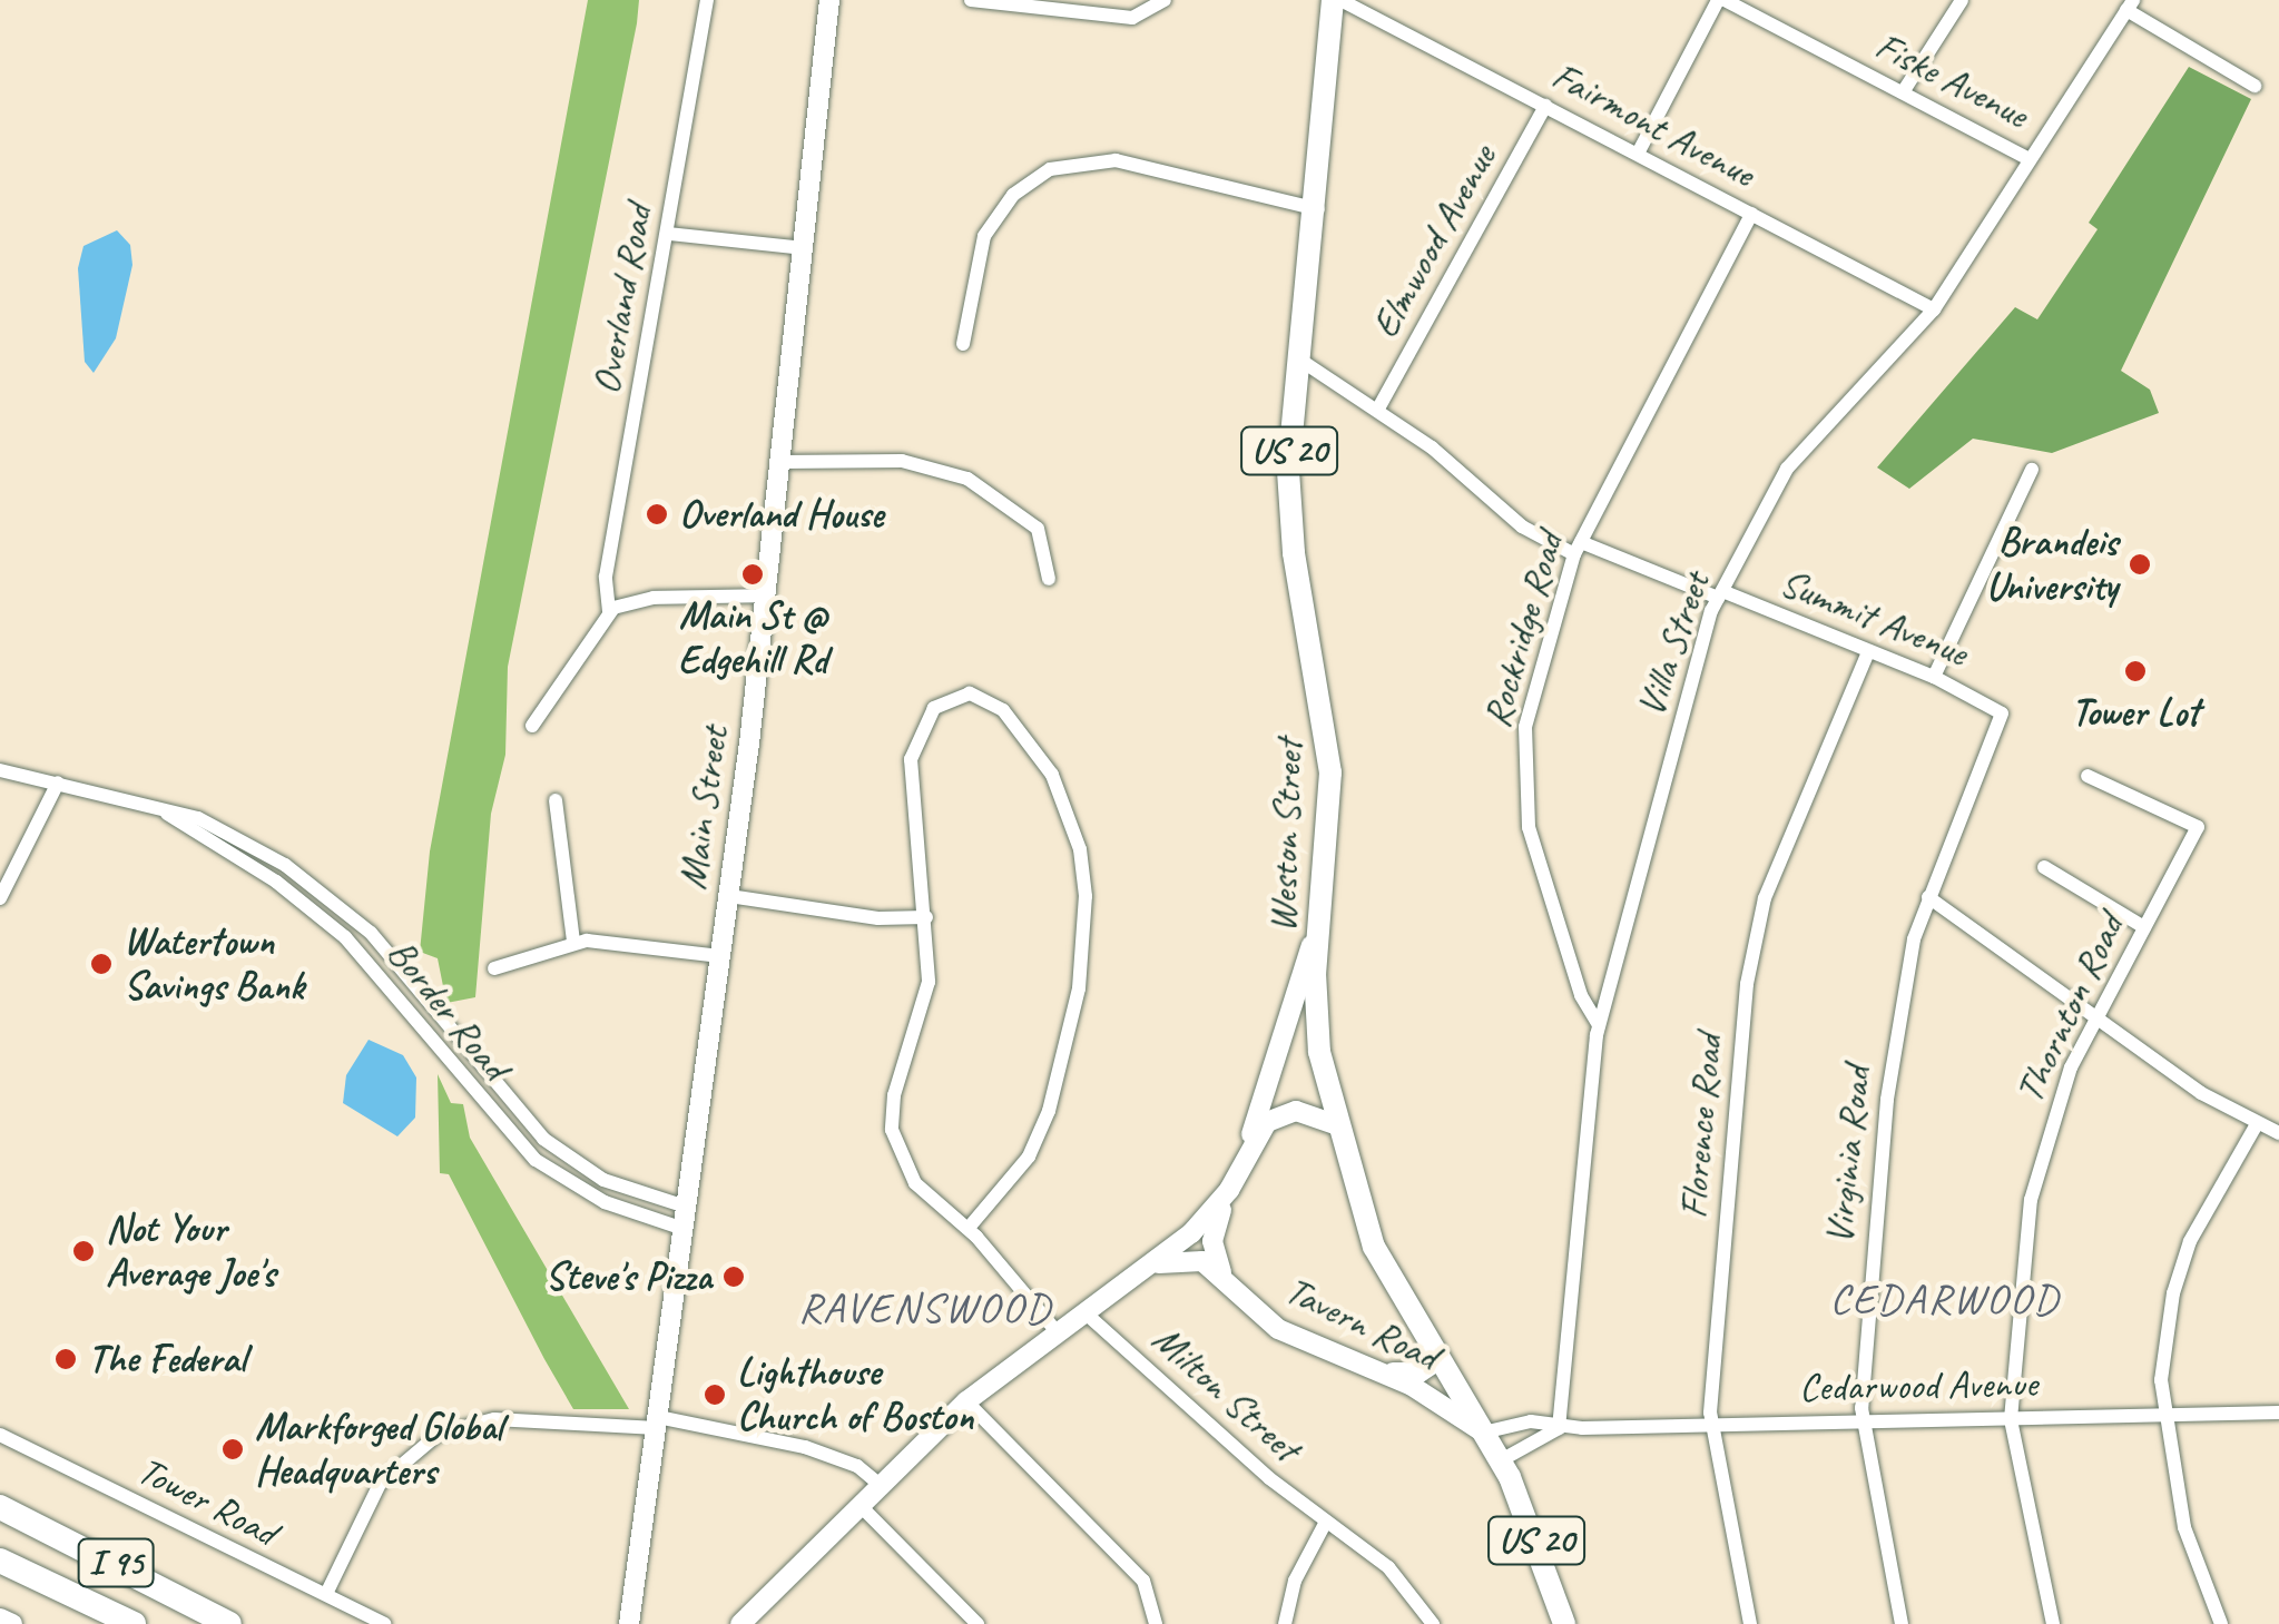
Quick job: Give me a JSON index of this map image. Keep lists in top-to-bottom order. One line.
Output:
{"streets":{"highway":["I 95"],"main road":["US 20","Weston Street"],"street":["Fiske Avenue","Fairmont Avenue","Elmwood Avenue","Overland Road","Summit Avenue","Rockridge Road","Villa Street","Main Street","Thornton Road","Border Road","Florence Road","Virginia Road","Tavern Road","Cedarwood Avenue","Milton Street","Tower Road"]},"crossings":[["Fiske Avenue","Villa Street"],["Fairmont Avenue","Elmwood Avenue"],["Fairmont Avenue","Rockridge Road"],["Fairmont Avenue","Villa Street"],["Fairmont Avenue","Weston Street"],["Elmwood Avenue","Summit Avenue"],["Summit Avenue","Rockridge Road"],["Summit Avenue","Villa Street"],["Summit Avenue","Weston Street"],["Summit Avenue","Florence Road"],["Summit Avenue","Virginia Road"],["Rockridge Road","Villa Street"],["Villa Street","Cedarwood Avenue"],["Main Street","Border Road"],["Weston Street","Tavern Road"],["Weston Street","Cedarwood Avenue"],["Thornton Road","Cedarwood Avenue"],["Florence Road","Cedarwood Avenue"],["Virginia Road","Cedarwood Avenue"],["Tavern Road","Cedarwood Avenue"]],"districts":["CEDARWOOD","RAVENSWOOD"],"places":["Overland House","Brandeis University","Main St @ Edgehill Rd","Tower Lot","Watertown Savings Bank","Not Your Average Joe's","Steve's Pizza","The Federal","Lighthouse Church of Boston","Markforged Global Headquarters"]}
